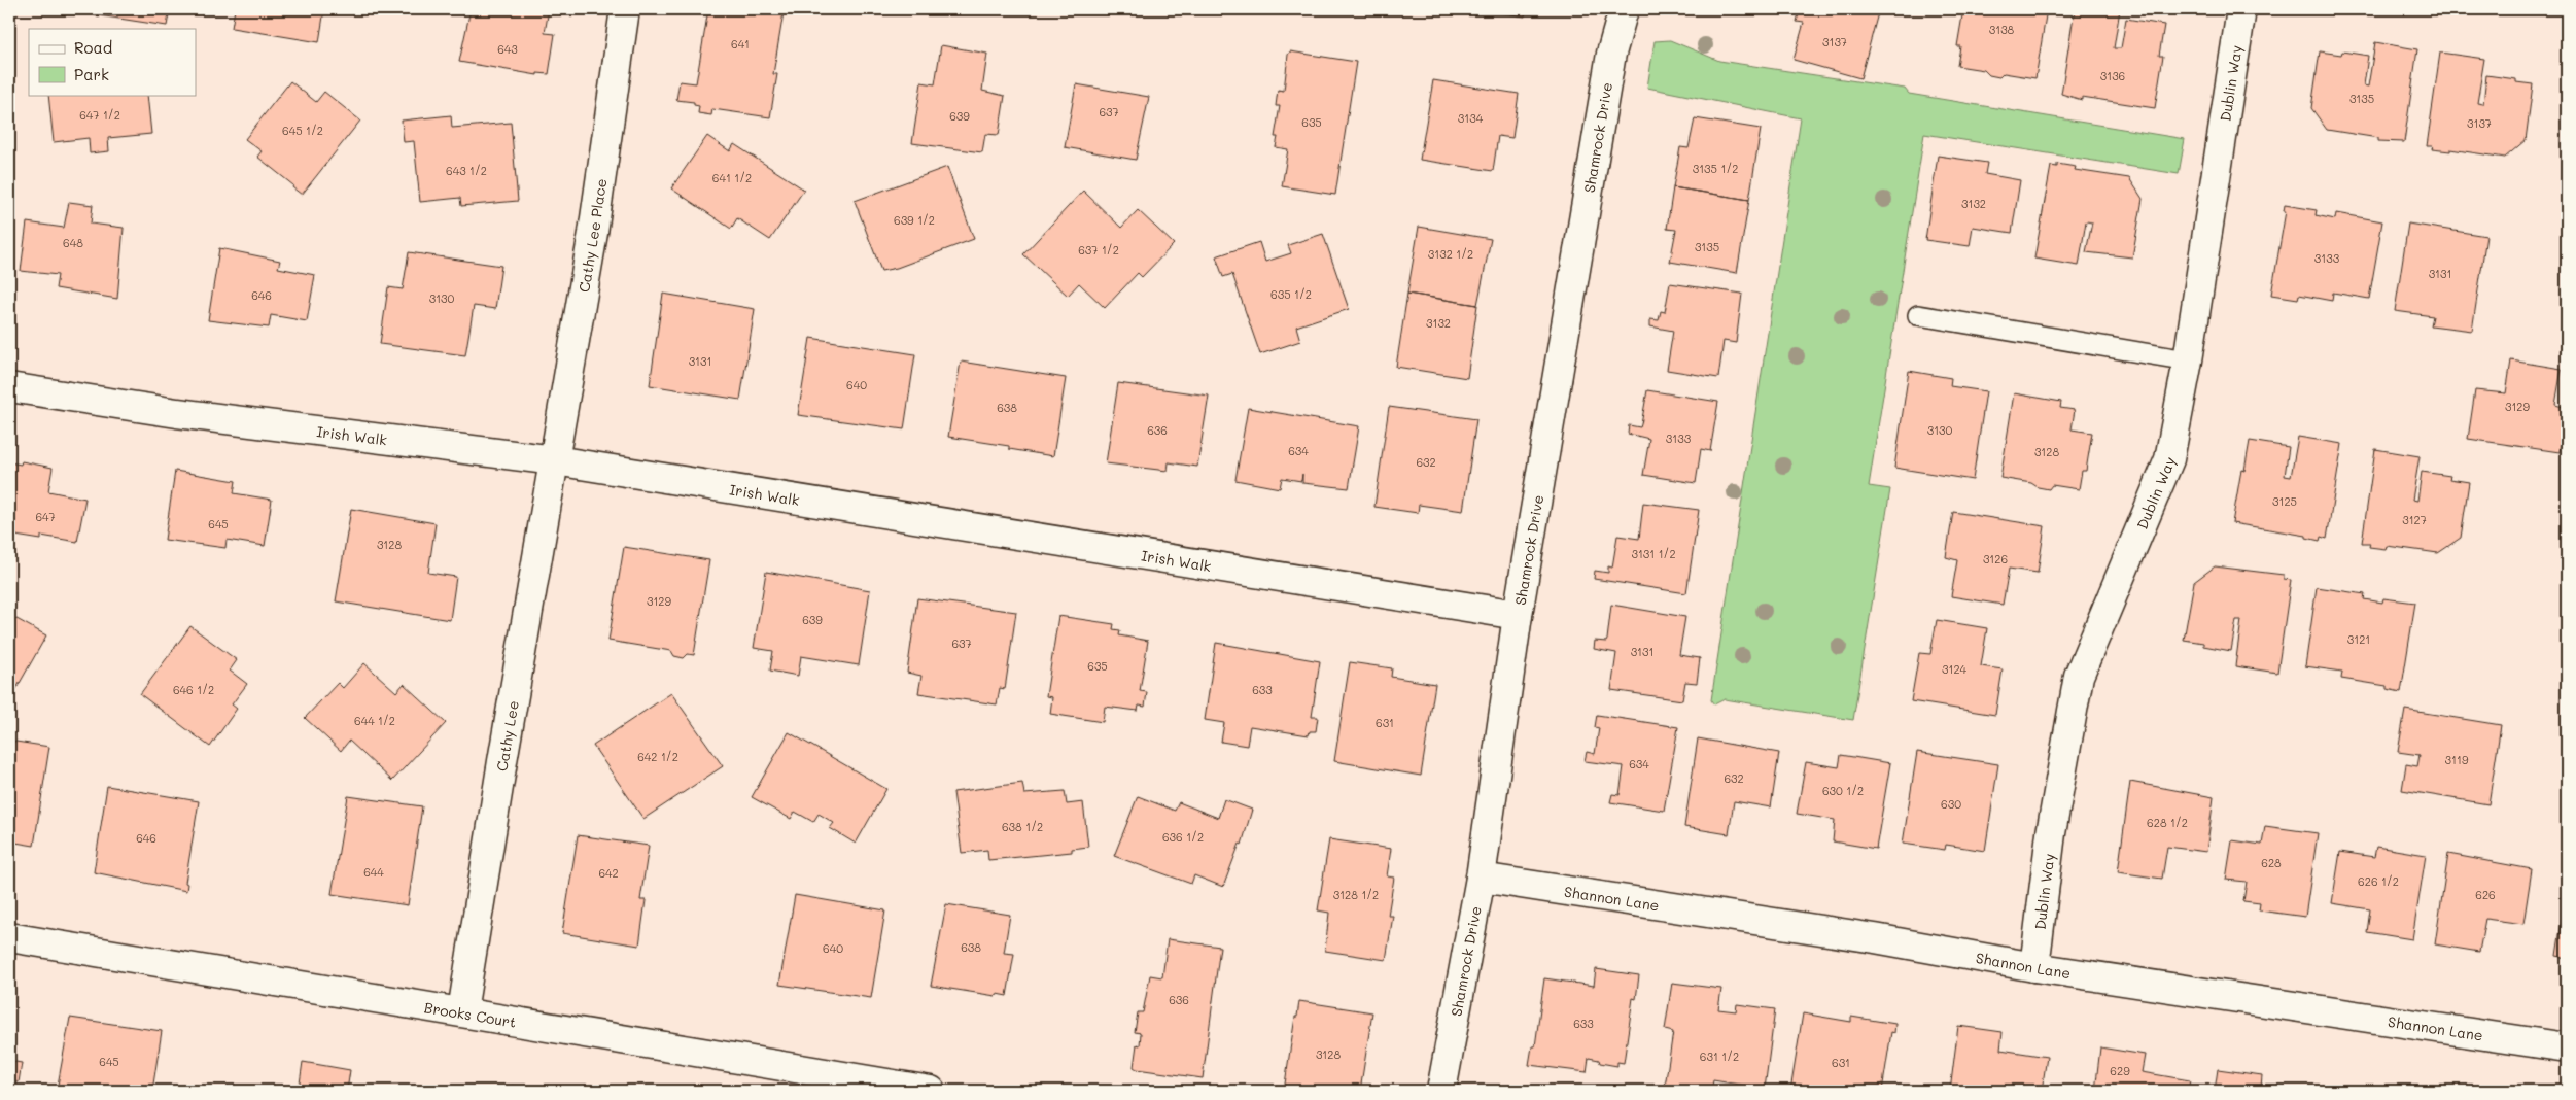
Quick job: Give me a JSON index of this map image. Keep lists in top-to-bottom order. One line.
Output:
{"streets":{"street":["Dublin Way","Shamrock Drive","Cathy Lee Place","Irish Walk","Cathy Lee","Shannon Lane","Brooks Court"]},"crossings":[["Dublin Way","Shannon Lane"],["Shamrock Drive","Irish Walk"],["Shamrock Drive","Shannon Lane"],["Cathy Lee Place","Irish Walk"],["Cathy Lee Place","Cathy Lee"],["Irish Walk","Cathy Lee"],["Cathy Lee","Brooks Court"]],"house_numbers":["3138","3137","641","643","3136","3135","637","647 1/2","639","3134","635","3137","645 1/2","3135 1/2","643 1/2","641 1/2","3132","639 1/2","648","3135","637 1/2","3132 1/2","3133","3131","635 1/2","646","3130","3132","3131","640","3129","638","636","3130","3133","634","3128","632","3125","647","3127","645","3128","3131 1/2","3126","3129","639","3121","637","3131","635","3124","646 1/2","633","644 1/2","631","642 1/2","3119","634","632","630 1/2","630","628 1/2","638 1/2","636 1/2","646","628","644","642","626 1/2","3128 1/2","626","638","640","636","633","3128","631 1/2","645","631","629"],"legend":["Road","Park"]}
